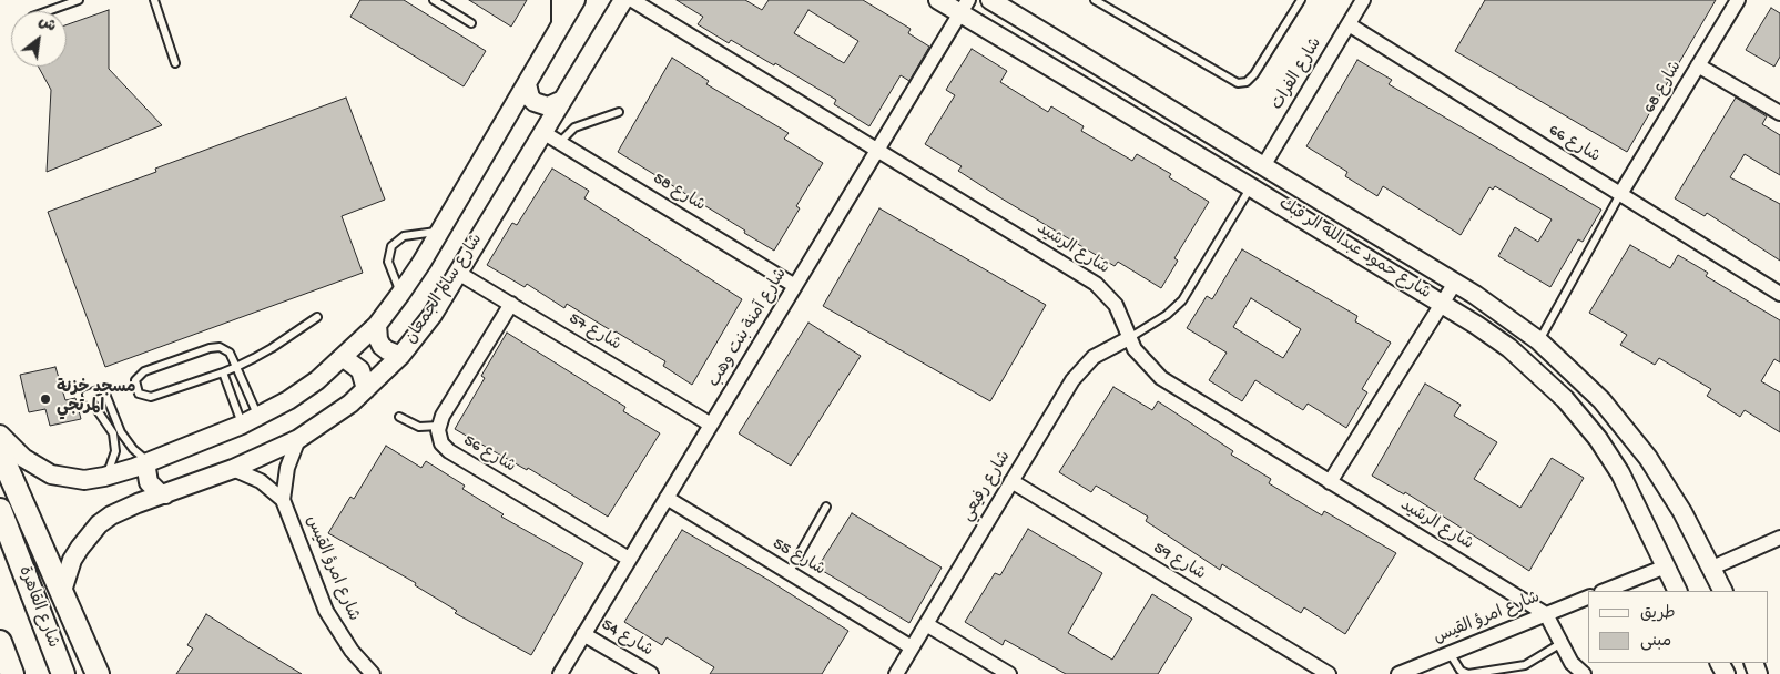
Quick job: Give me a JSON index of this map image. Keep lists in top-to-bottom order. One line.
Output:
{"streets":{"main road":["شارع القاهرة"],"street":["شارع الفرات","شارع 68","شارع 66","شارع 58","شارع الرشيد","شارع حمود عبدالله الر فبك","شارع سالم الجمعان","شارع آمنة بنت وهب","شارع 57","شارع 56","شارع رفيعي","شارع 55","شارع 59","شارع امرؤ القيس","شارع 54"]},"crossings":[["شارع الفرات","شارع 66"],["شارع الفرات","شارع حمود عبدالله الر فبك"],["شارع 68","شارع 66"],["شارع 58","شارع سالم الجمعان"],["شارع 58","شارع آمنة بنت وهب"],["شارع الرشيد","شارع آمنة بنت وهب"],["شارع الرشيد","شارع رفيعي"],["شارع الرشيد","شارع امرؤ القيس"],["شارع حمود عبدالله الر فبك","شارع آمنة بنت وهب"],["شارع سالم الجمعان","شارع 57"],["شارع سالم الجمعان","شارع امرؤ القيس"],["شارع آمنة بنت وهب","شارع 57"],["شارع آمنة بنت وهب","شارع 56"],["شارع آمنة بنت وهب","شارع 55"],["شارع آمنة بنت وهب","شارع 54"],["شارع رفيعي","شارع 55"],["شارع رفيعي","شارع 59"]],"places":["مسجد خزنة المرتجي"],"legend":["طريق","مبنى"],"north":"top right"}
